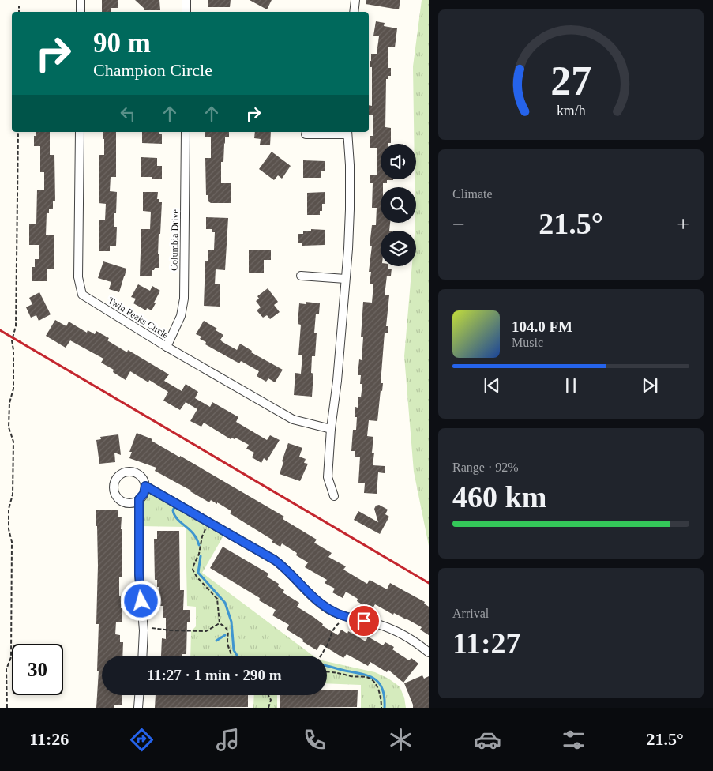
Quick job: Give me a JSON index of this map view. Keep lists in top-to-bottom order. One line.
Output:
{"streets":{"street":["Columbia Drive","Twin Peaks Circle"]},"crossings":[["Columbia Drive","Twin Peaks Circle"]],"page":{"turn":["90 m","Champion Circle"],"tile":["Climate",["Range · 92%","460 km"],["Arrival","11:27"]],"heat":["−","21.5°","+"],"song":["104.0 FM","Music"],"limit":"30","trip":"11:27 · 1 min · 290 m","tabs":["11:26","21.5°"],"gauge":["27","km/h"]}}
